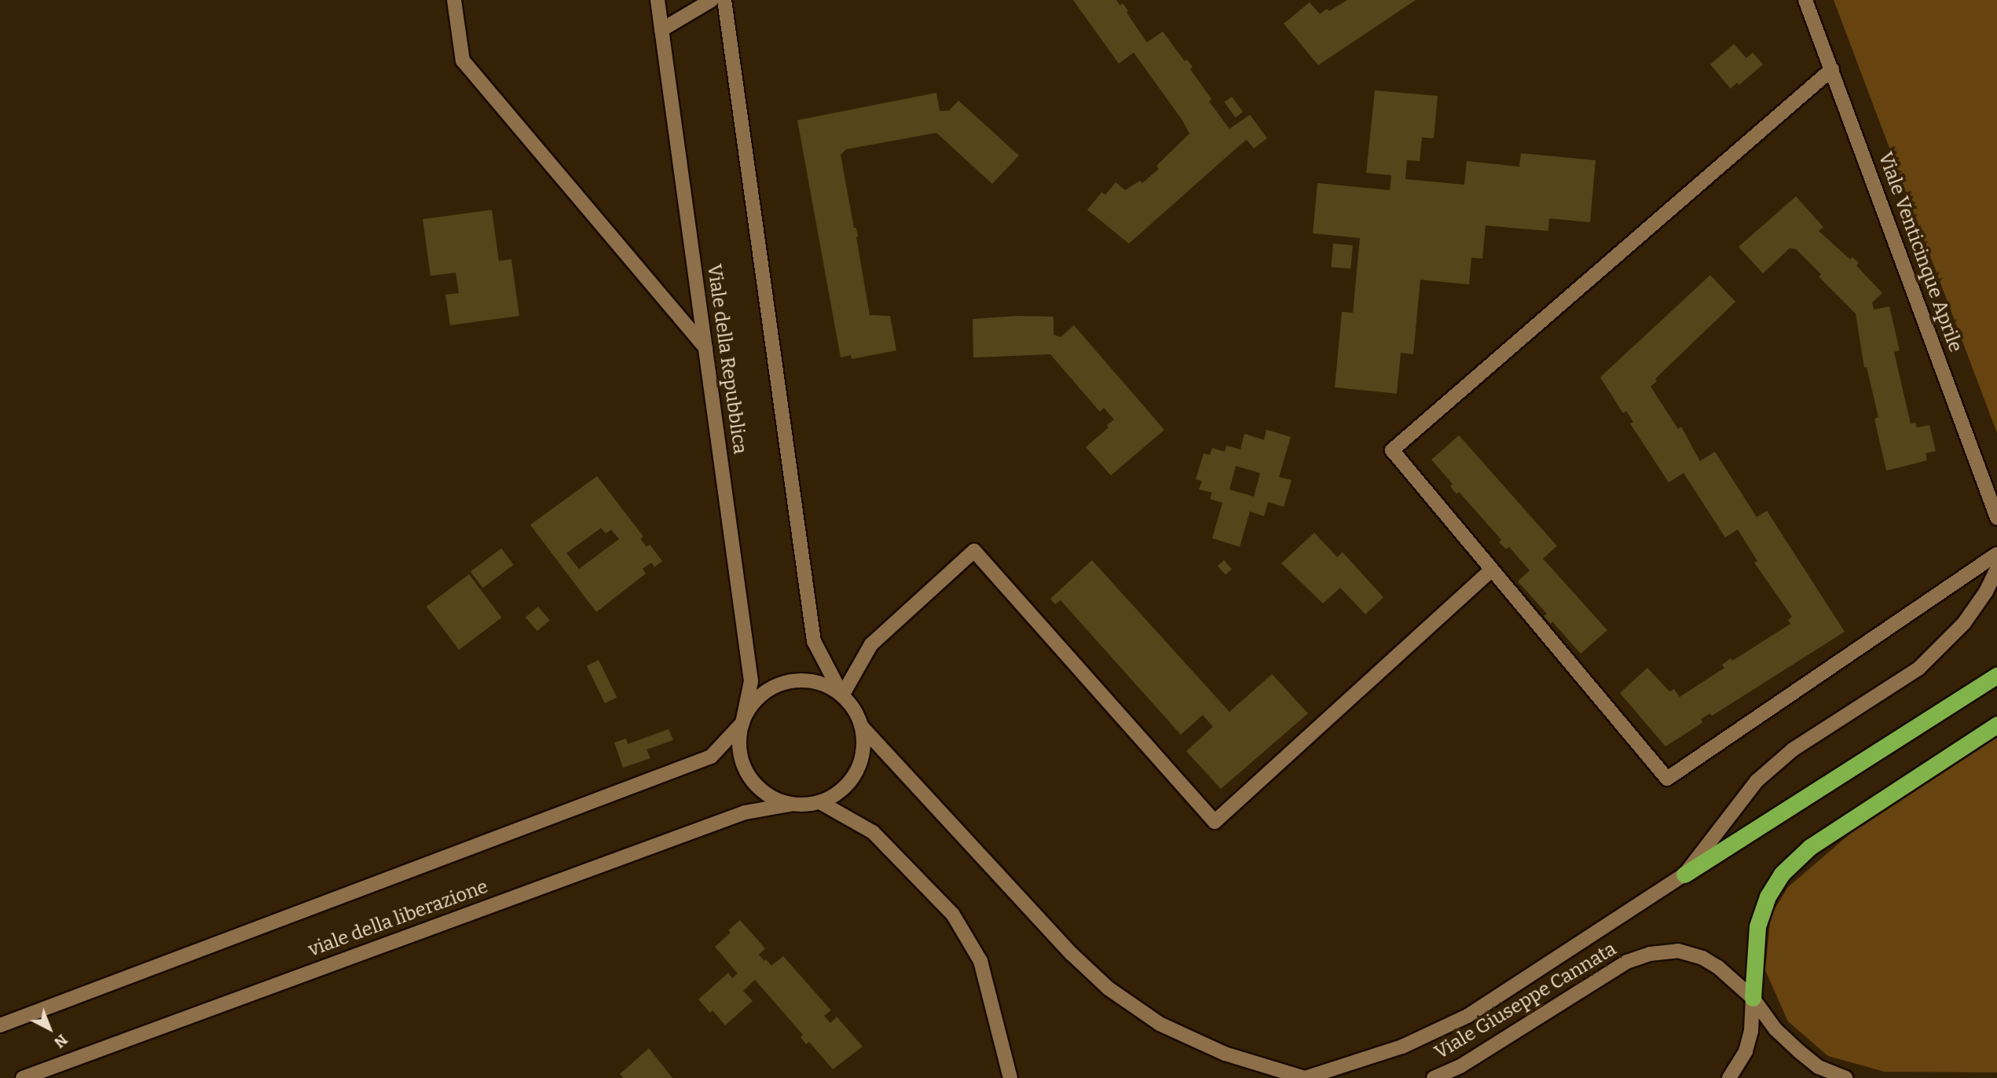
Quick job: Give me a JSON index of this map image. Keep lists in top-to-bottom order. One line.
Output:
{"streets":{"street":["Viale Venticinque Aprile","Viale della Repubblica","viale della liberazione","Viale Giuseppe Cannata"]},"crossings":[["Viale della Repubblica","viale della liberazione"]],"north":"bottom right"}
